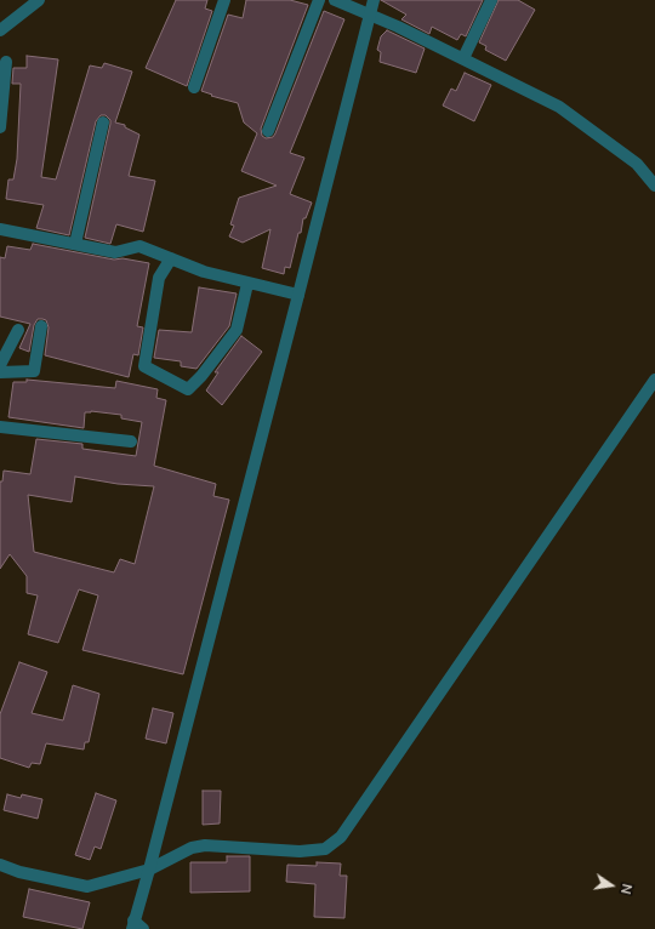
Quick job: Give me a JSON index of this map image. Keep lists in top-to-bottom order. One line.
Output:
{"north":"right"}
